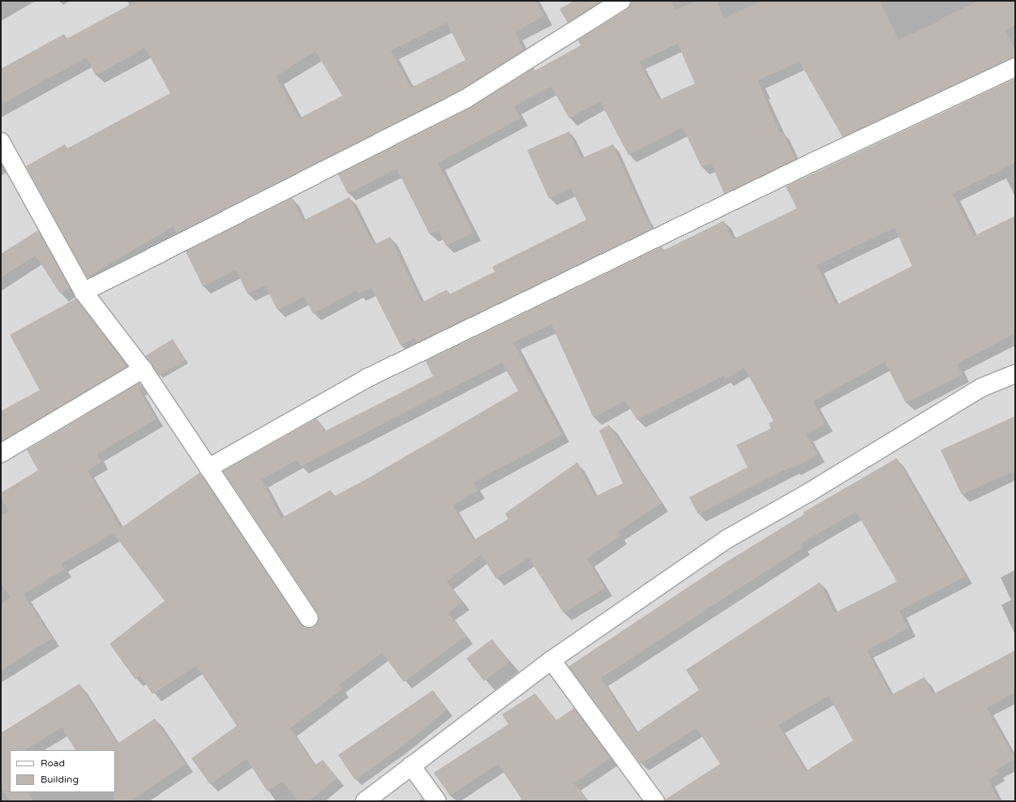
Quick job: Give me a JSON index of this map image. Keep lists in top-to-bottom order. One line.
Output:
{"legend":["Road","Building"]}
